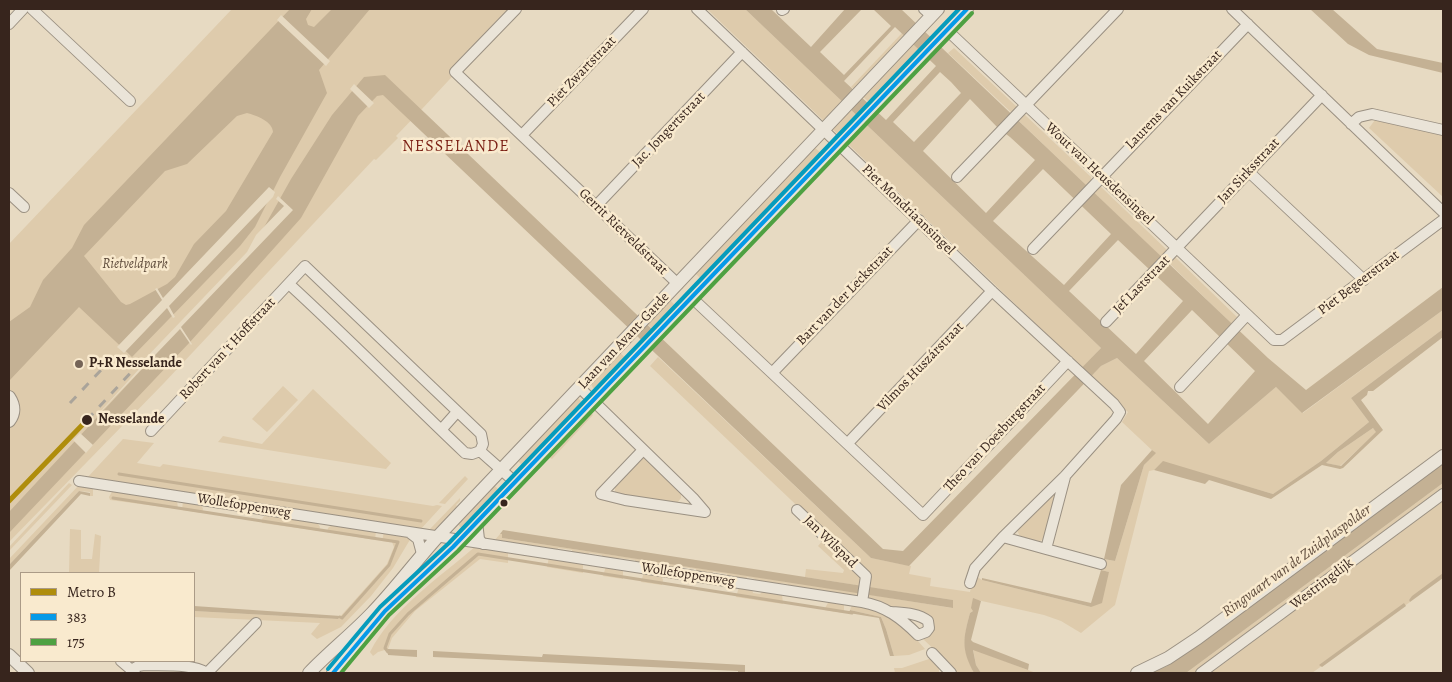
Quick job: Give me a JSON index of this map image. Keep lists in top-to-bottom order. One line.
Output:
{"streets":{"street":["Piet Zwartstraat","Laurens van Kuikstraat","Jac. Jongertstraat","Jan Sirksstraat","Wout van Heusdensingel","Piet Mondriaansingel","Gerrit Rietveldstraat","Piet Begeerstraat","Jef Laststraat","Bart van der Leckstraat","Laan van Avant-Garde","Robert van 't Hoffstraat","Vilmos Huszárstraat","Theo van Doesburgstraat","Wollefoppenweg","Jan Wilspad","Westringdijk"]},"crossings":[["Piet Zwartstraat","Gerrit Rietveldstraat"],["Laurens van Kuikstraat","Wout van Heusdensingel"],["Jac. Jongertstraat","Piet Mondriaansingel"],["Jac. Jongertstraat","Gerrit Rietveldstraat"],["Jan Sirksstraat","Wout van Heusdensingel"],["Jan Sirksstraat","Jef Laststraat"],["Wout van Heusdensingel","Piet Begeerstraat"],["Wout van Heusdensingel","Jef Laststraat"],["Wout van Heusdensingel","Laan van Avant-Garde"],["Piet Mondriaansingel","Bart van der Leckstraat"],["Piet Mondriaansingel","Laan van Avant-Garde"],["Piet Mondriaansingel","Vilmos Huszárstraat"],["Piet Mondriaansingel","Theo van Doesburgstraat"],["Gerrit Rietveldstraat","Bart van der Leckstraat"],["Gerrit Rietveldstraat","Laan van Avant-Garde"],["Gerrit Rietveldstraat","Vilmos Huszárstraat"],["Gerrit Rietveldstraat","Theo van Doesburgstraat"],["Laan van Avant-Garde","Wollefoppenweg"],["Wollefoppenweg","Jan Wilspad"]],"districts":["NESSELANDE"],"water":["Ringvaart van de Zuidplaspolder"],"parks":["Rietveldpark"],"places":["P+R Nesselande","Nesselande"],"lines":["transit line 383","transit line 175","metro line B"],"legend":["Metro B","383","175"]}
